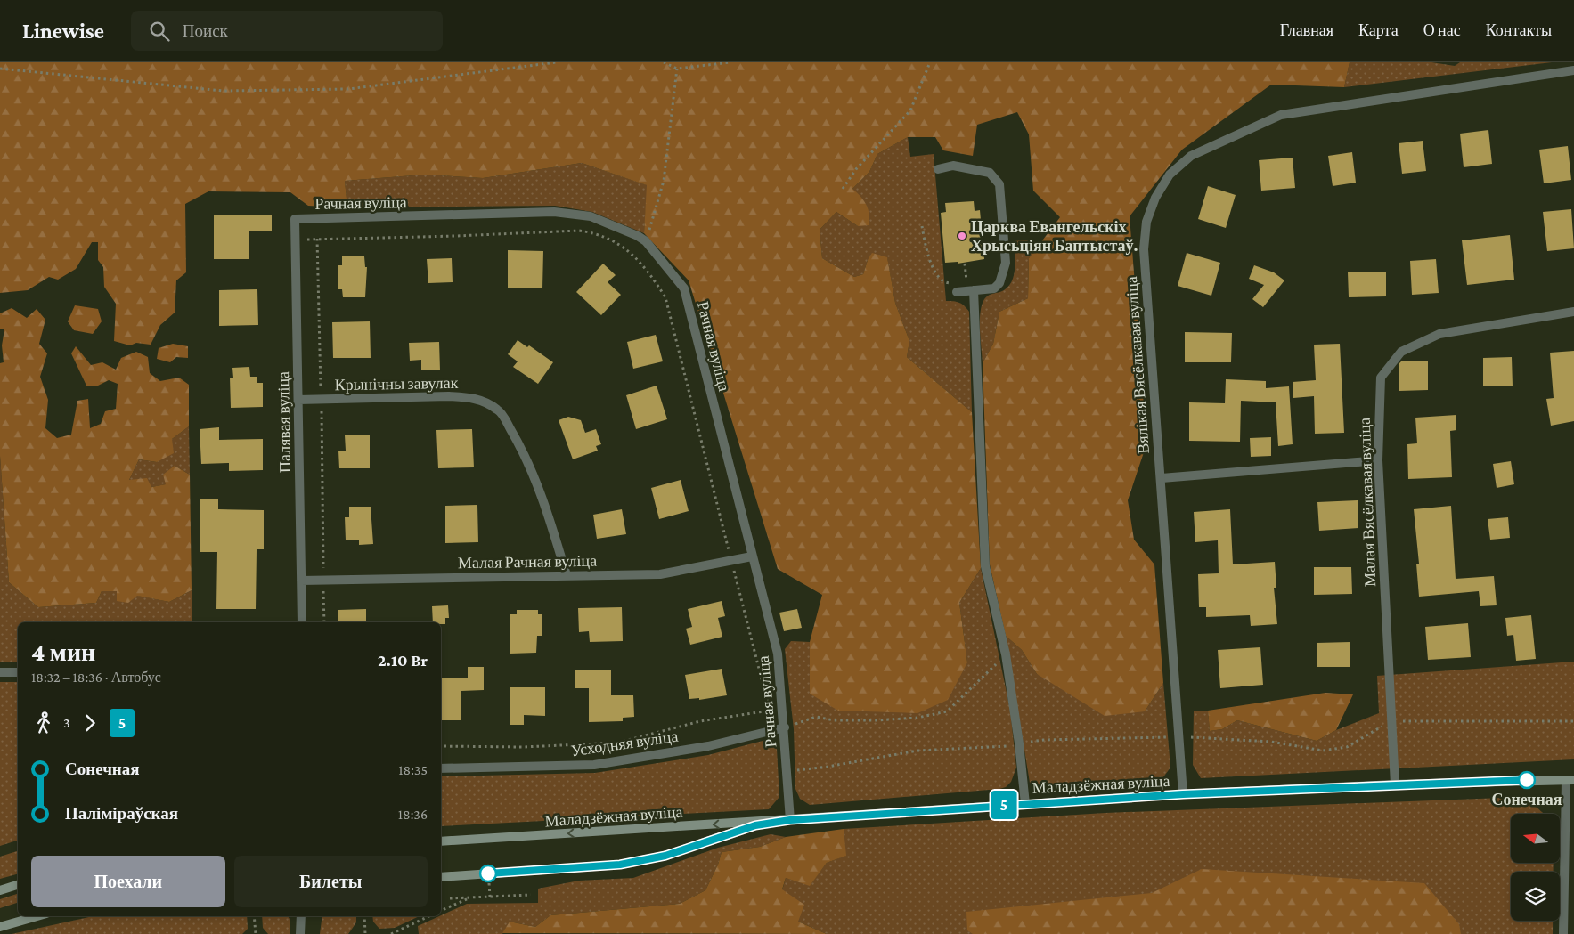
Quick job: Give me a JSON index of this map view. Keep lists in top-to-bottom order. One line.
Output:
{"streets":{"main road":["Маладзёжная вуліца"],"street":["Рачная вуліца","Вялікая Вясёлкавая вуліца","Крынічны завулак","Палявая вуліца","Малая Вясёлкавая вуліца","Малая Рачная вуліца","Усходняя вуліца"]},"crossings":[["Рачная вуліца","Палявая вуліца"],["Рачная вуліца","Малая Рачная вуліца"],["Рачная вуліца","Усходняя вуліца"],["Рачная вуліца","Маладзёжная вуліца"],["Вялікая Вясёлкавая вуліца","Маладзёжная вуліца"],["Крынічны завулак","Палявая вуліца"],["Крынічны завулак","Малая Рачная вуліца"],["Палявая вуліца","Малая Рачная вуліца"],["Малая Вясёлкавая вуліца","Маладзёжная вуліца"]],"places":["Царква Евангельскіх Хрысьціян Баптыстаў.","Сонечная"],"lines":["bus line 5"],"north":"left","page":{"header":"Linewise","search":"Поиск","nav":["Главная","Карта","О нас","Контакты"],"on_map":"5","heading":["4 мин","18:32 – 18:36 · Автобус","2.10 Br"],"legs":["3","5"],"list":[{"name":"Сонечная","value":"18:35"},{"name":"Паліміраўская","value":"18:36"}],"buttons":["Поехали","Билеты"]}}
